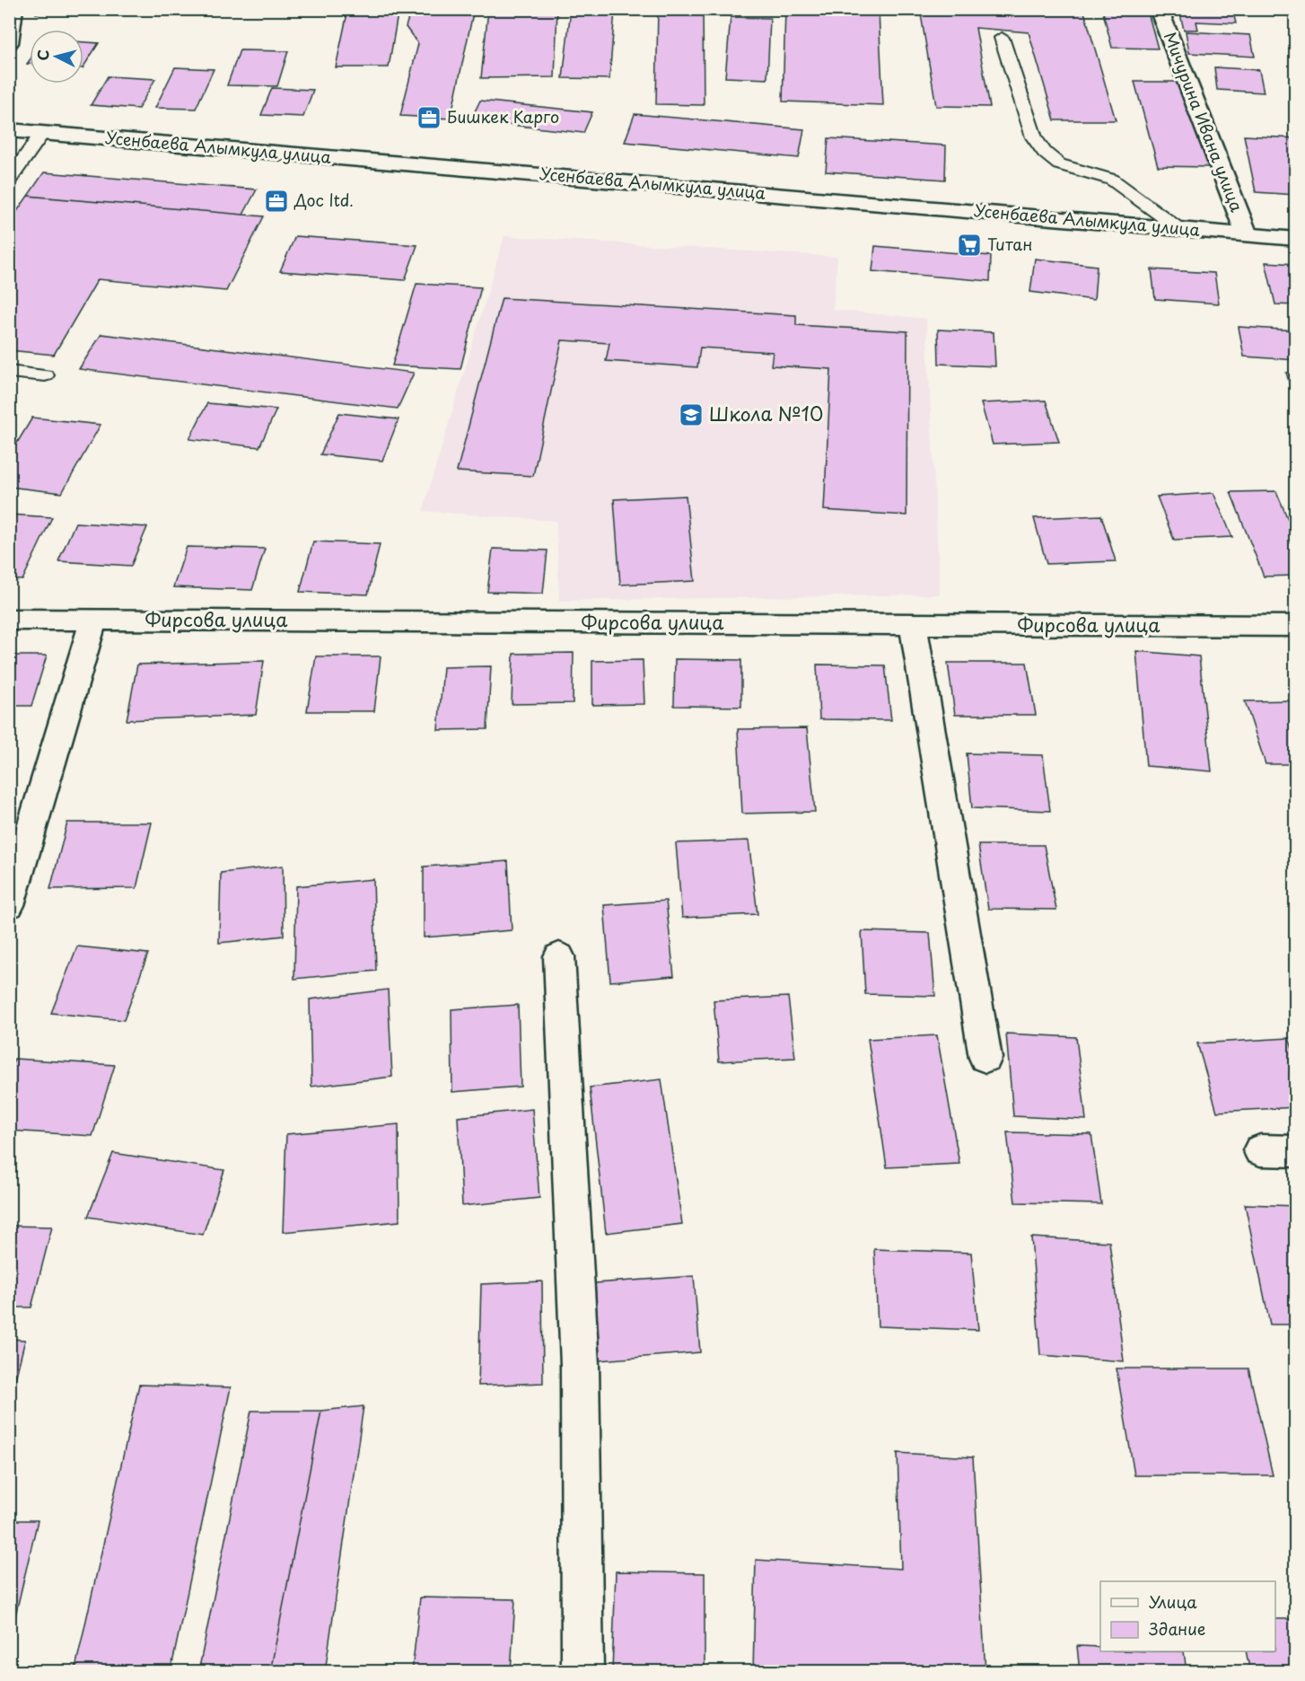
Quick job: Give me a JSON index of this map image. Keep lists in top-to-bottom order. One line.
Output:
{"streets":{"street":["Мичурина Ивана улица","Усенбаева Алымкула улица","Фирсова улица"]},"crossings":[["Мичурина Ивана улица","Усенбаева Алымкула улица"]],"places":{"office":["Бишкек Карго","Дос ltd."],"supermarket":["Титан"],"school or university":["Школа №10"]},"legend":["Улица","Здание"],"north":"left"}
